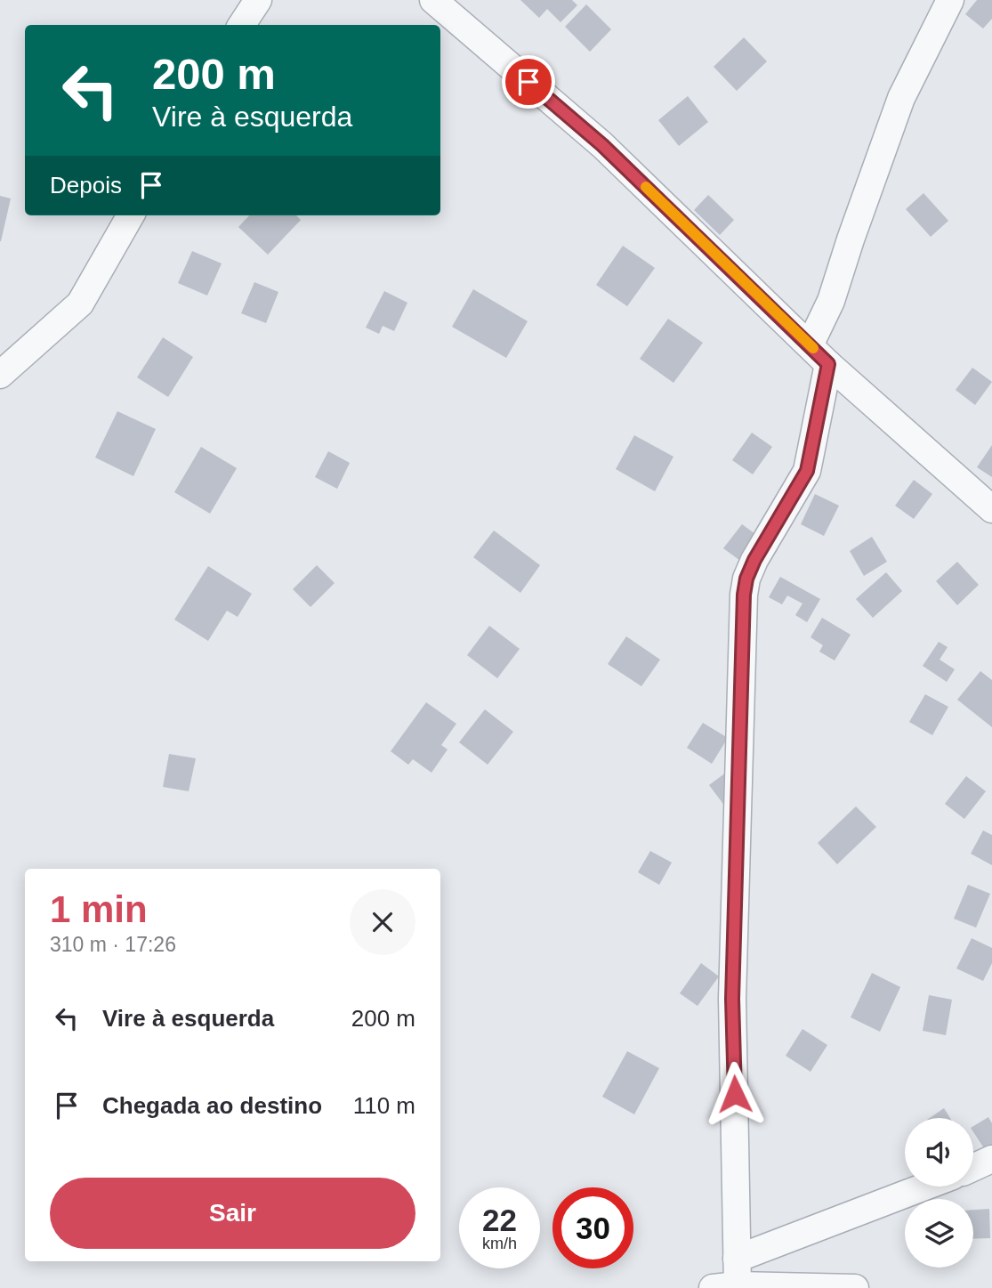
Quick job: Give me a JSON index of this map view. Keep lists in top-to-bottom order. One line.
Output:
{"page":{"turn":["200 m","Vire à esquerda"],"then":"Depois","heading":["1 min","310 m · 17:26"],"list":[{"name":"Vire à esquerda","value":"200 m"},{"name":"Chegada ao destino","value":"110 m"}],"buttons":"Sair","speed":"22 km/h","limit":"30"}}
